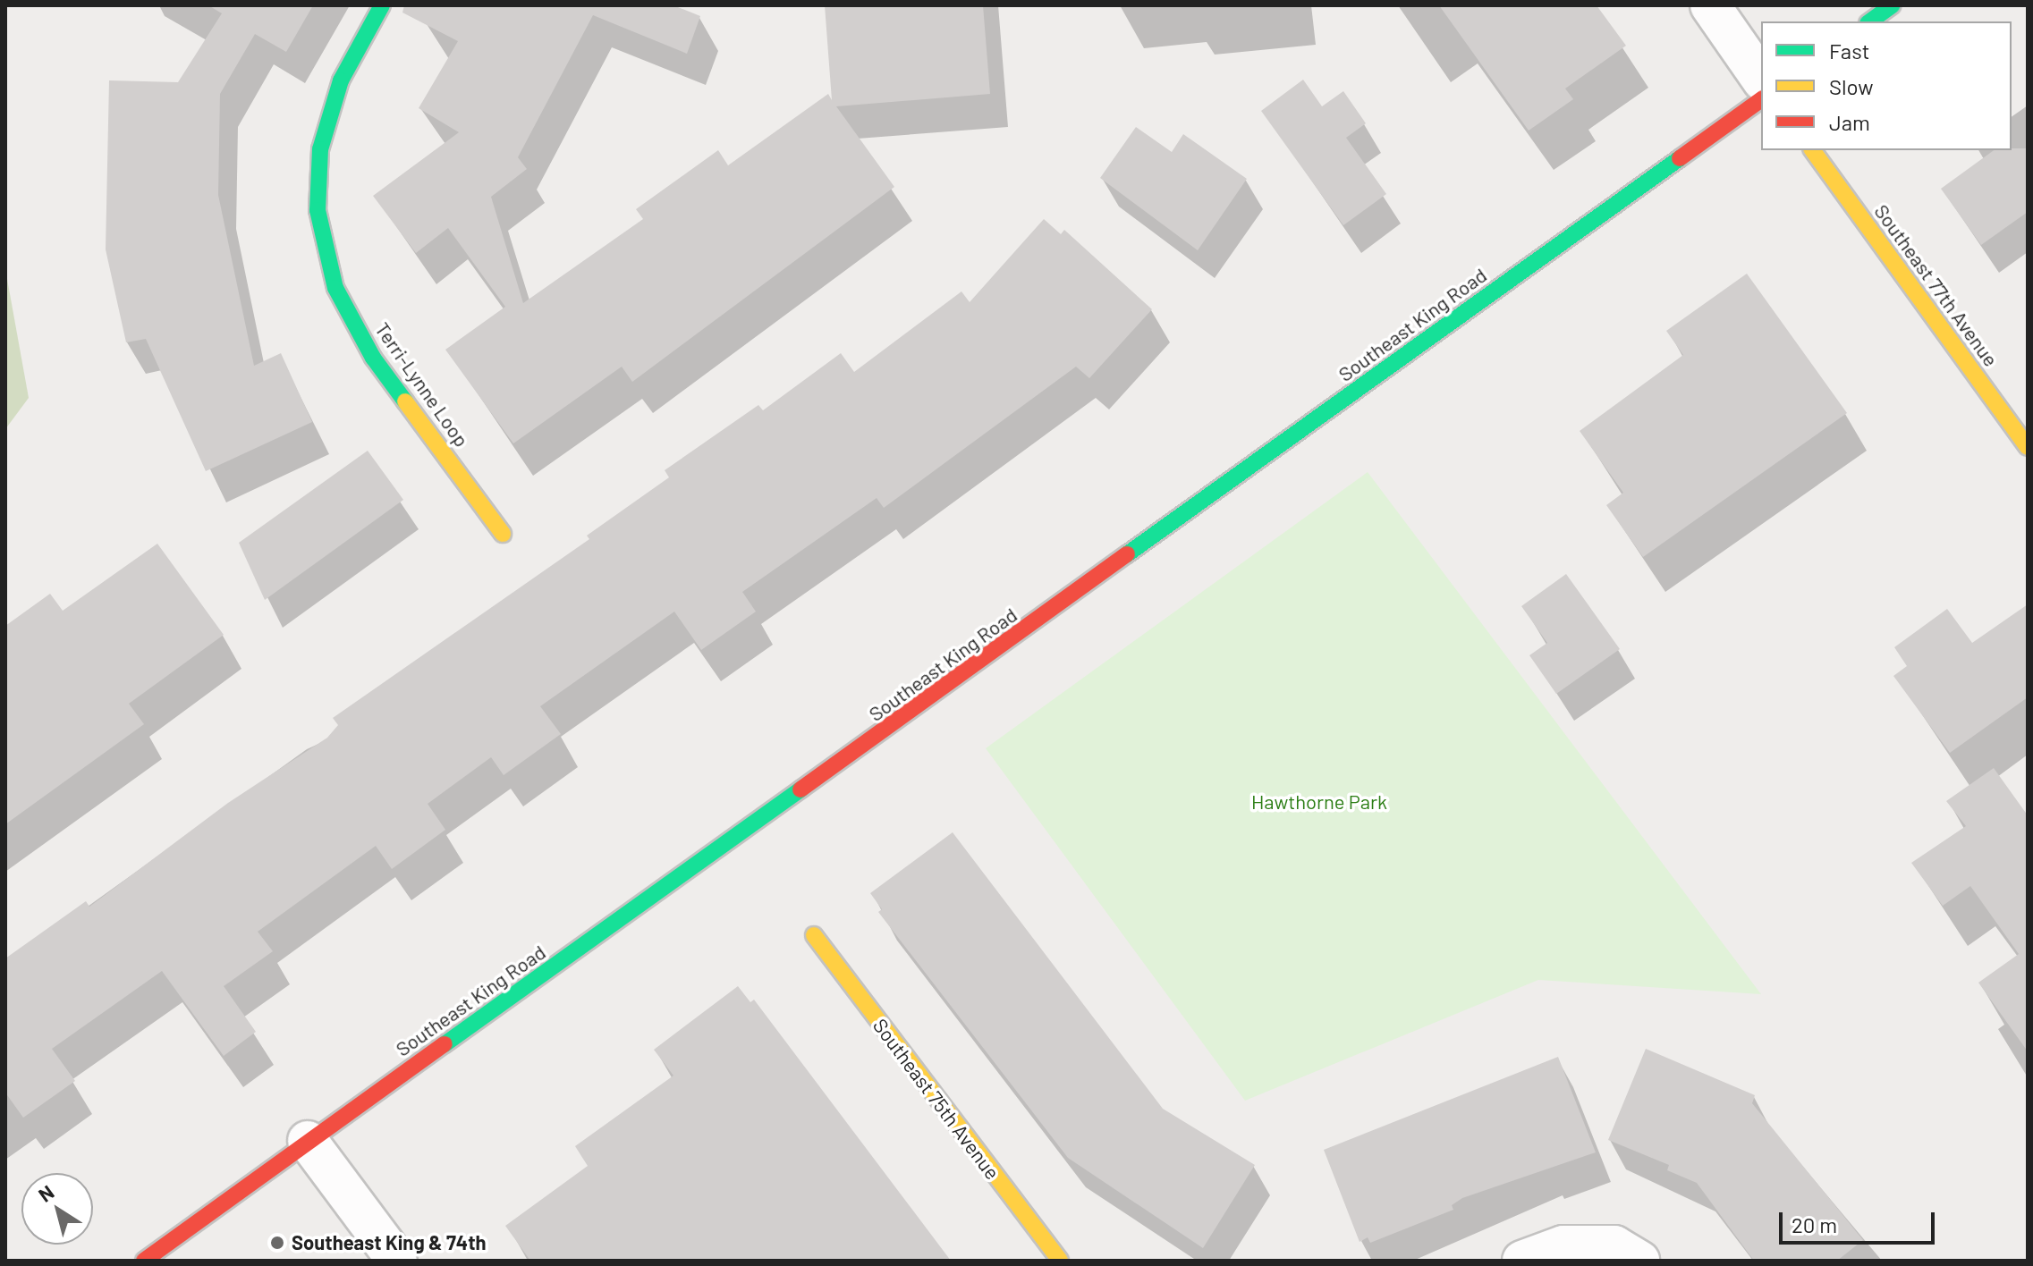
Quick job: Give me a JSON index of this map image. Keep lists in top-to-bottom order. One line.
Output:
{"streets":{"main road":["Southeast 77th Avenue","Southeast King Road","Terri-Lynne Loop","Southeast 75th Avenue"]},"parks":["Hawthorne Park"],"places":["Southeast King & 74th"],"legend":["Fast","Slow","Jam"],"scale_bar":"20 m","north":"top left"}
